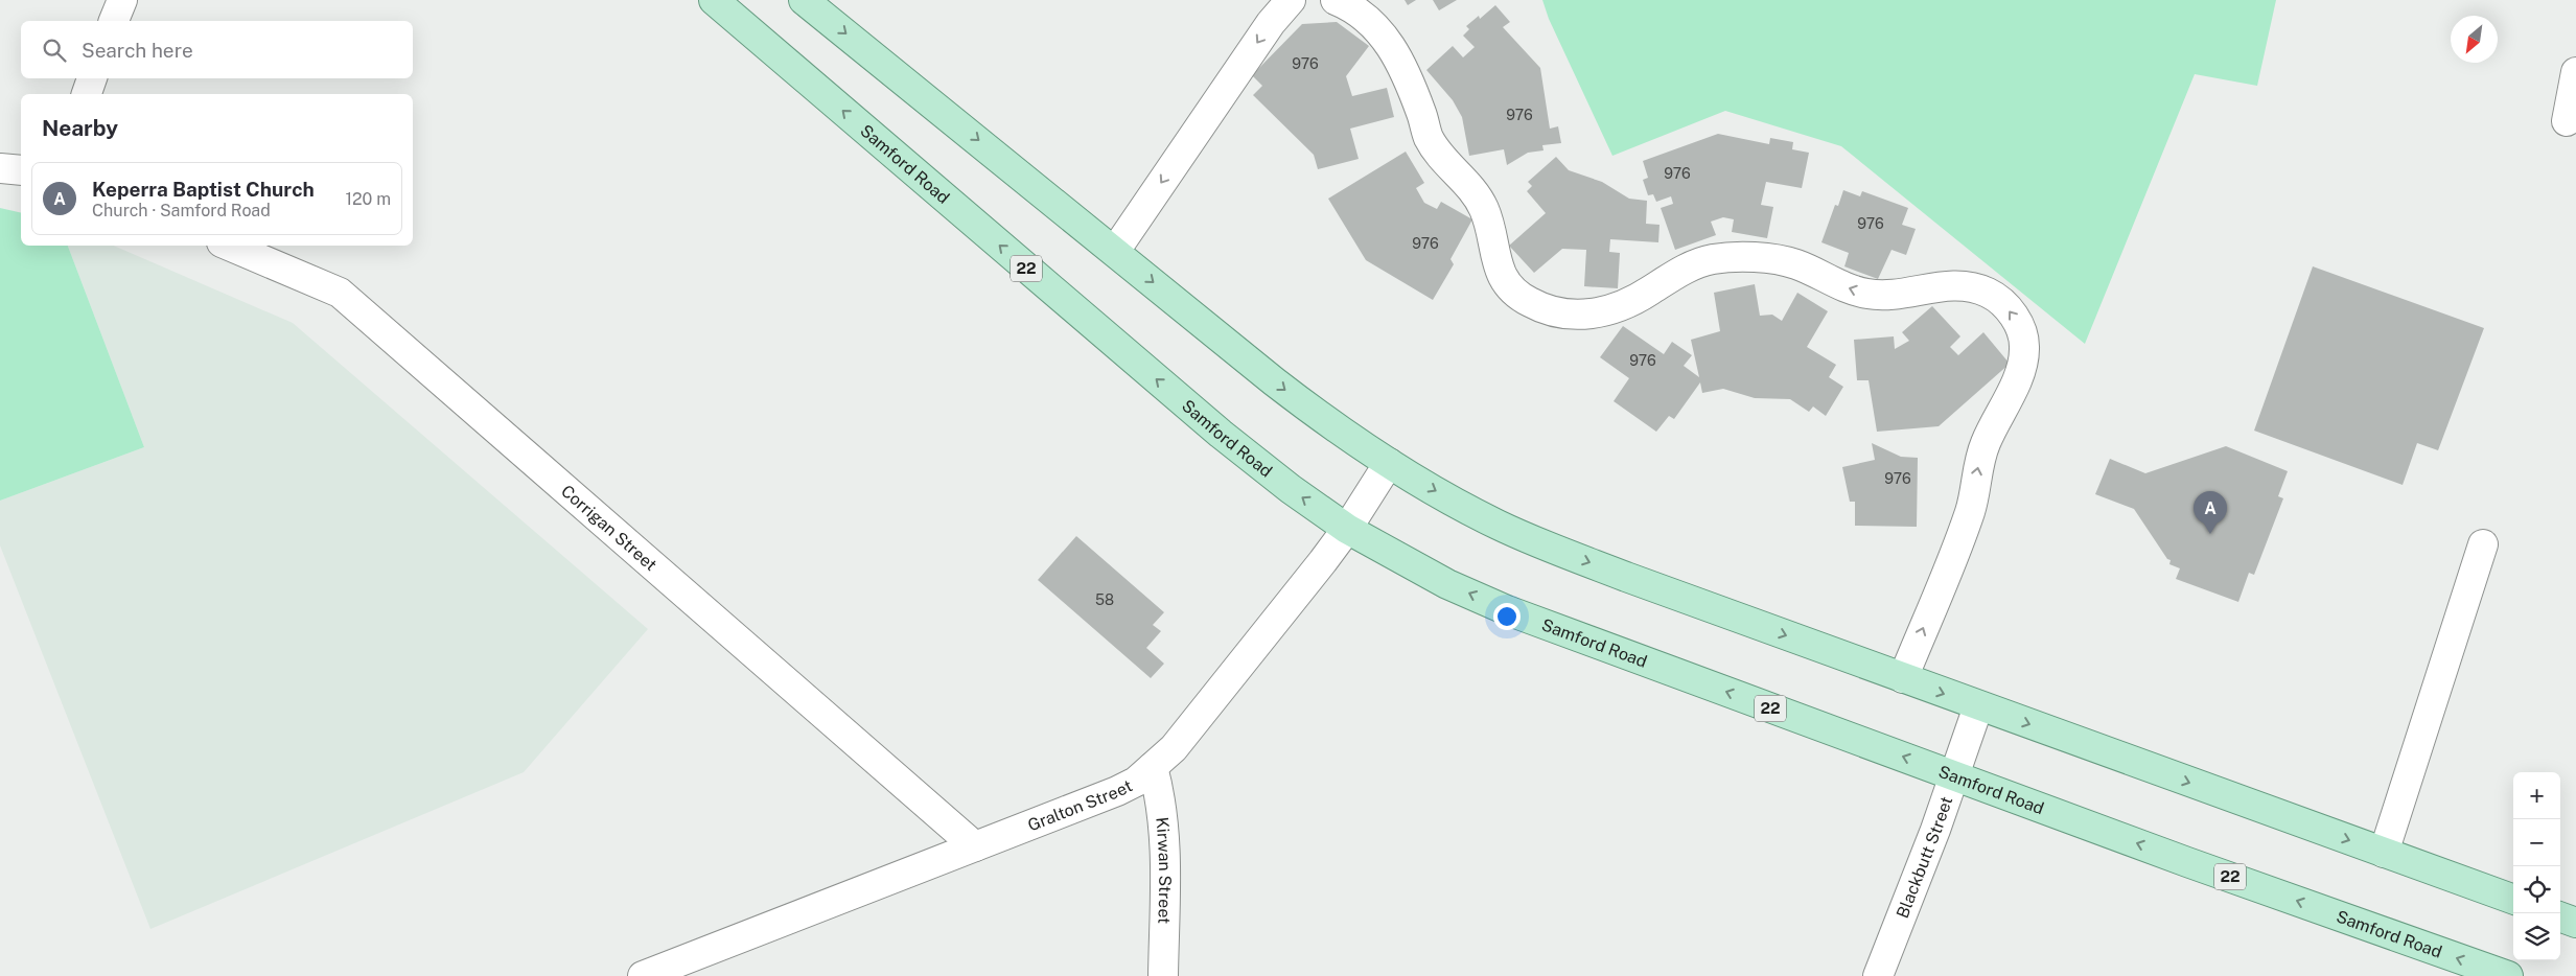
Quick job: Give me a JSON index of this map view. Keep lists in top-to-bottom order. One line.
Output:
{"streets":{"main road":["Samford Road","22"],"street":["Corrigan Street","Gralton Street","Blackbutt Street","Kirwan Street"]},"crossings":[["Samford Road","Gralton Street"],["Samford Road","Blackbutt Street"],["Corrigan Street","Gralton Street"],["Gralton Street","Kirwan Street"]],"house_numbers":["976","976","976","976","976","976","976","58"],"north":"bottom left","page":{"search":"Search here","heading":"Nearby","list":[{"mark":"A","name":"Keperra Baptist Church","note":"Church · Samford Road","value":"120 m"}],"pins":"A","map_buttons":["+","−"]}}
